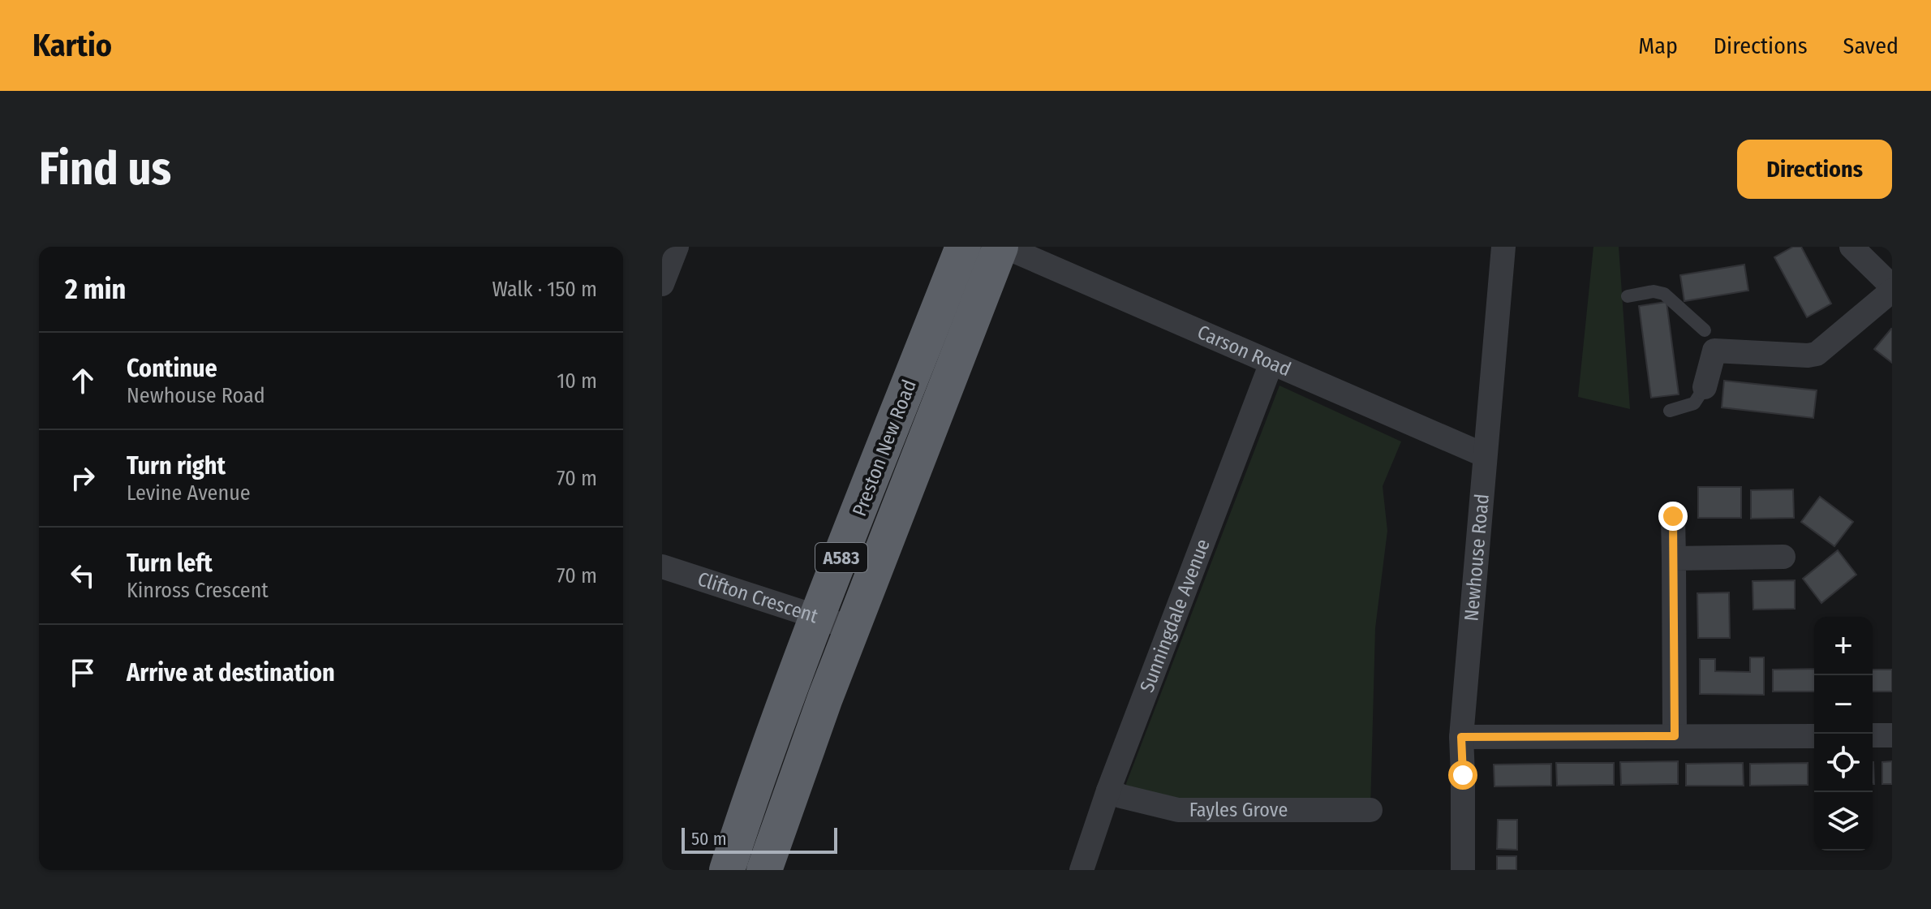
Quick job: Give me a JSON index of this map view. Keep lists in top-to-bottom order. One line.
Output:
{"streets":{"highway":["Preston New Road","A583"],"street":["Carson Road","Newhouse Road","Clifton Crescent","Sunningdale Avenue","Fayles Grove"]},"crossings":[["Carson Road","Preston New Road"],["Carson Road","Newhouse Road"],["Carson Road","Sunningdale Avenue"],["Preston New Road","Clifton Crescent"],["Sunningdale Avenue","Fayles Grove"]],"scale_bar":"50 m","page":{"header":"Kartio","nav":["Map","Directions","Saved"],"buttons":"Directions","title":"Find us","heading":["2 min","Walk · 150 m"],"list":[["Continue","Newhouse Road","10 m"],["Turn right","Levine Avenue","70 m"],["Turn left","Kinross Crescent","70 m"],"Arrive at destination"],"map_buttons":["+","−"],"scale":"50 m"}}
